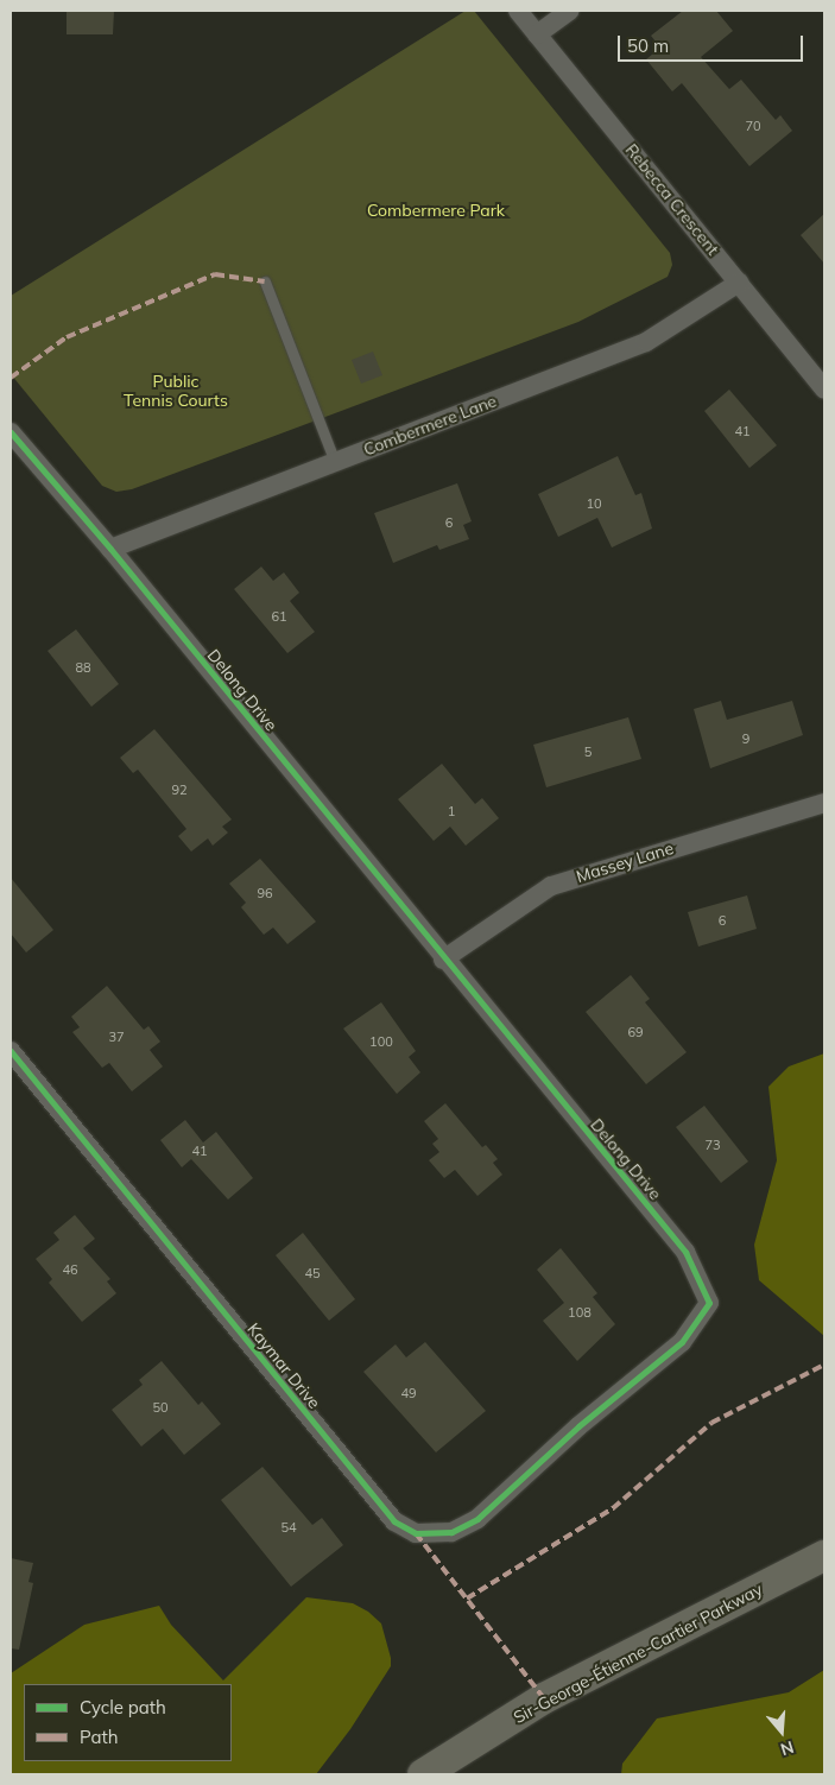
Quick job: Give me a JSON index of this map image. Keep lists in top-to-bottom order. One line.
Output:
{"streets":{"main road":["Sir-George-Étienne-Cartier Parkway"],"street":["Rebecca Crescent","Combermere Lane","Delong Drive","Massey Lane","Kaymar Drive"]},"crossings":[["Rebecca Crescent","Combermere Lane"],["Combermere Lane","Delong Drive"],["Delong Drive","Massey Lane"],["Delong Drive","Kaymar Drive"]],"parks":["Combermere Park","Public Tennis Courts"],"house_numbers":["70","41","10","6","61","88","9","5","92","1","96","6","69","37","100","73","41","46","45","108","49","50","54"],"legend":["Cycle path","Path"],"scale_bar":"50 m","north":"bottom"}
